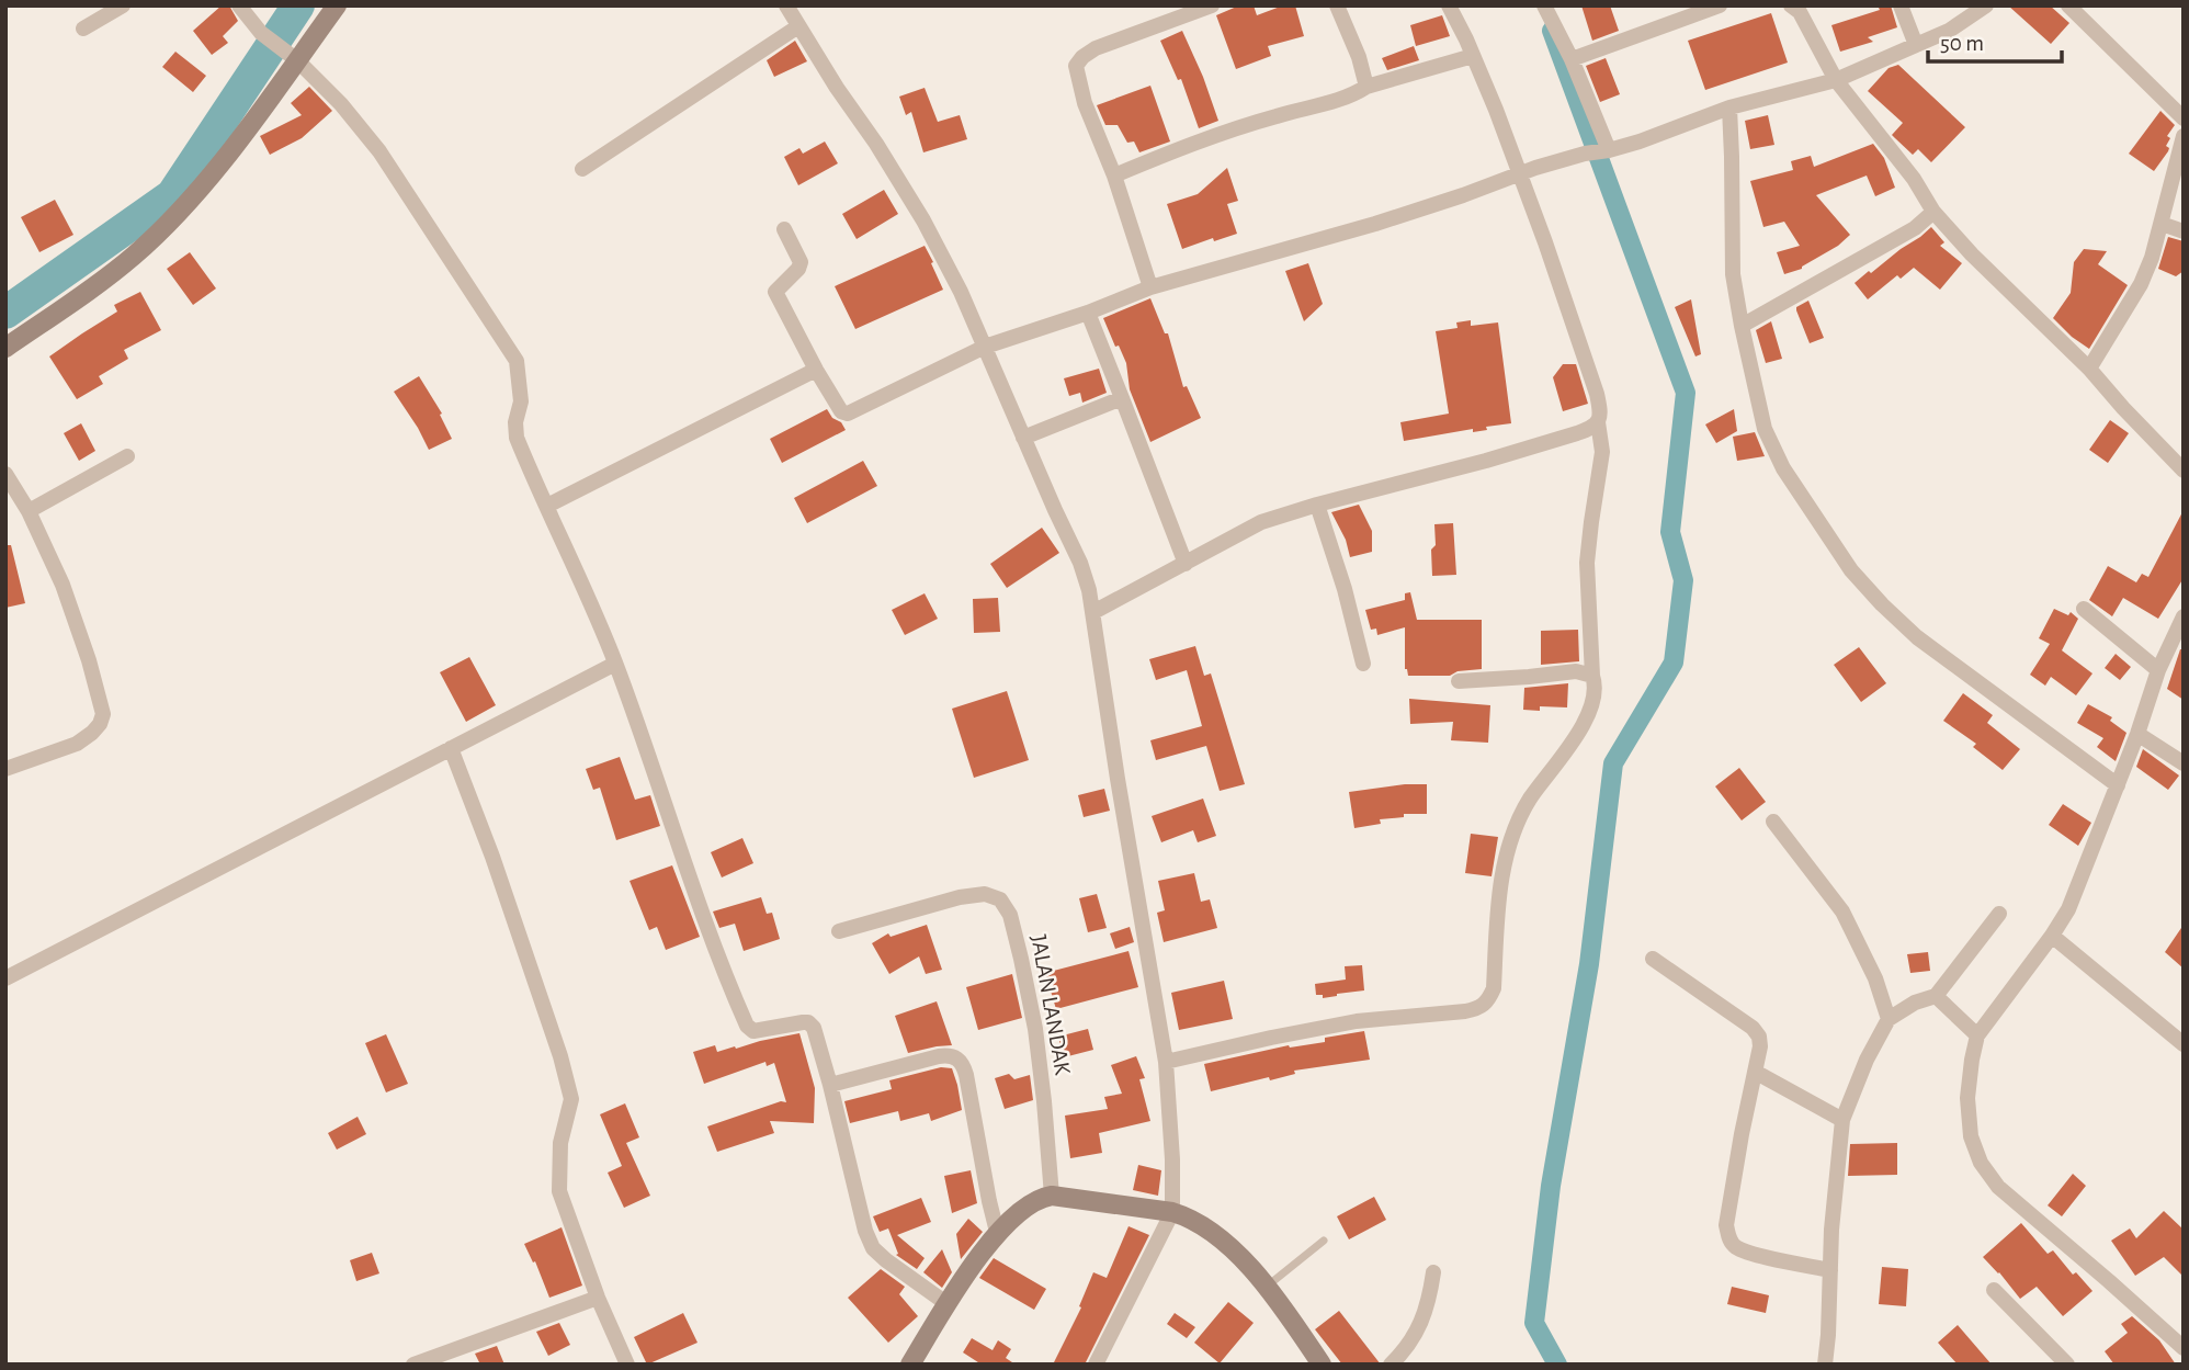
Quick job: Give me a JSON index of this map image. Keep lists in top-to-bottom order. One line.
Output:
{"streets":{"street":["JALAN LANDAK"]},"scale_bar":"50 m"}
